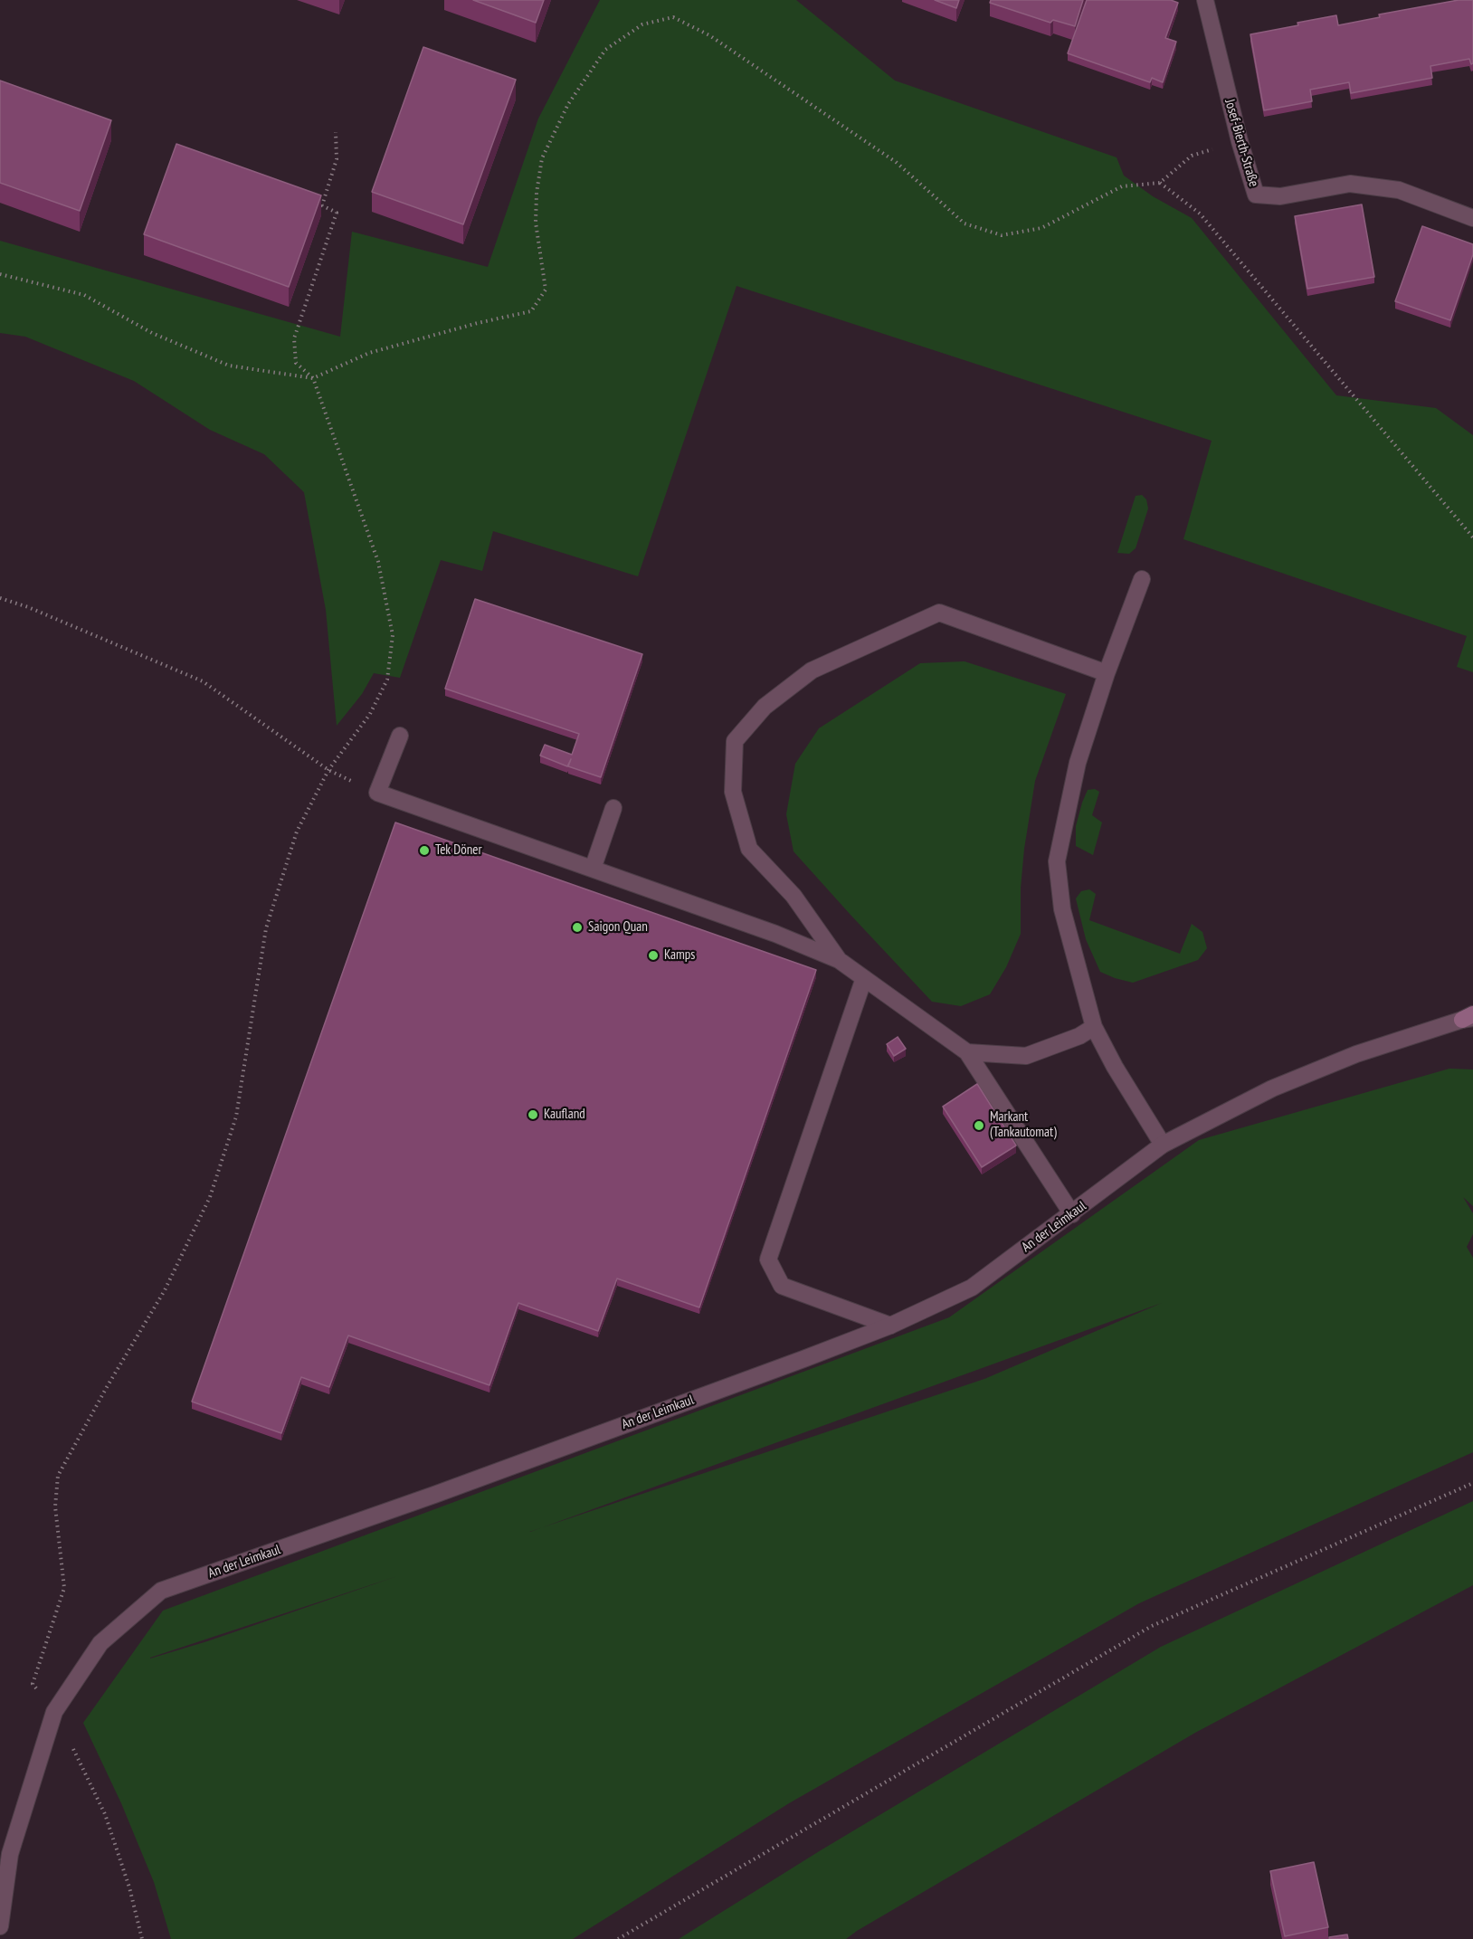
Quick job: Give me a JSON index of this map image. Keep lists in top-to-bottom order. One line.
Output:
{"streets":{"street":["Josef-Bierth-Straße","An der Leimkaul"]},"places":["Tek Döner","Saigon Quan","Kamps","Kaufland","Markant (Tankautomat)"]}
